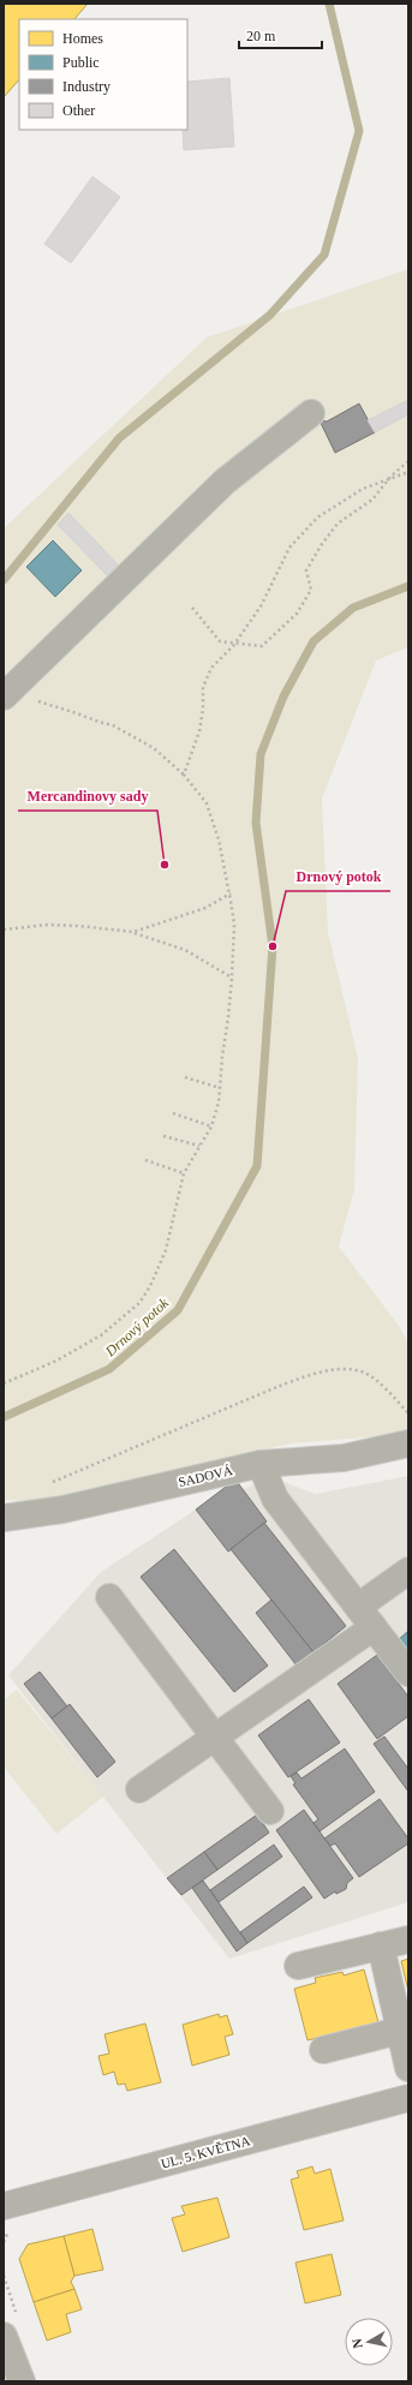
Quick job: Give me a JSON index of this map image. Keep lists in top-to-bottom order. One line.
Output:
{"streets":{"street":["SADOVÁ","UL. 5. KVĚTNA"]},"water":["Drnový potok"],"places":["Mercandinovy sady","Drnový potok"],"legend":["Homes","Public","Industry","Other"],"scale_bar":"20 m","north":"left"}
